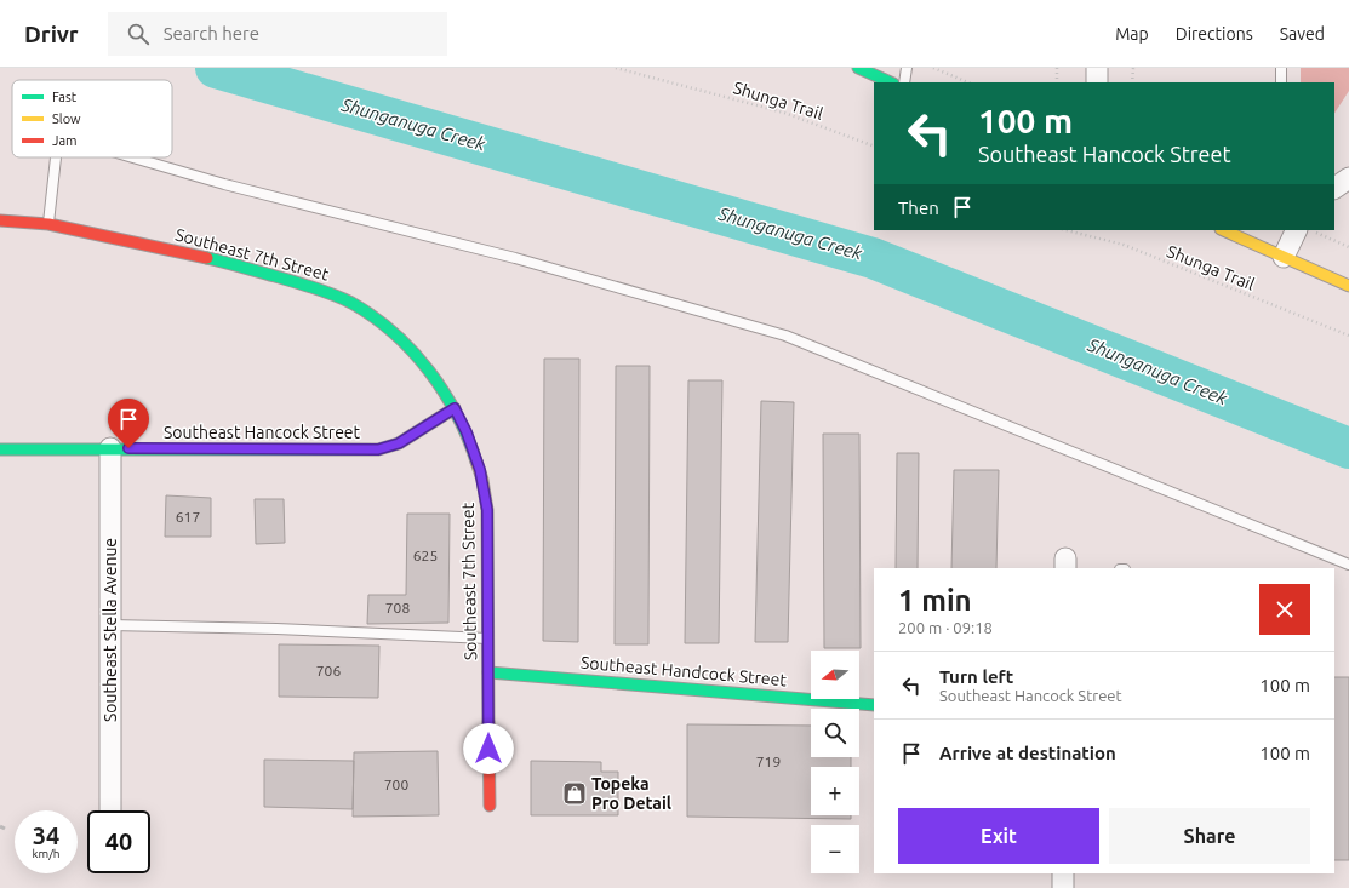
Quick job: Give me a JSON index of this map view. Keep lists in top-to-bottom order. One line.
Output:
{"streets":{"street":["Southeast 7th Street","Southeast Hancock Street","Southeast Stella Avenue","Southeast Handcock Street"],"path":["Shunga Trail"]},"crossings":[["Southeast 7th Street","Southeast Hancock Street"],["Southeast 7th Street","Southeast Handcock Street"],["Southeast Hancock Street","Southeast Stella Avenue"]],"water":["Shunganuga Creek"],"places":{"shop":["Topeka Pro Detail"]},"house_numbers":["617","625","708","706","719","700"],"legend":["Fast","Slow","Jam"],"north":"left","page":{"header":"Drivr","search":"Search here","nav":["Map","Directions","Saved"],"turn":["100 m","Southeast Hancock Street"],"then":"Then","heading":["1 min","200 m · 09:18"],"map_buttons":["+","−"],"list":[{"name":"Turn left","note":"Southeast Hancock Street","value":"100 m"},{"name":"Arrive at destination","value":"100 m"}],"buttons":["Exit","Share"],"speed":"34 km/h","limit":"40"}}
